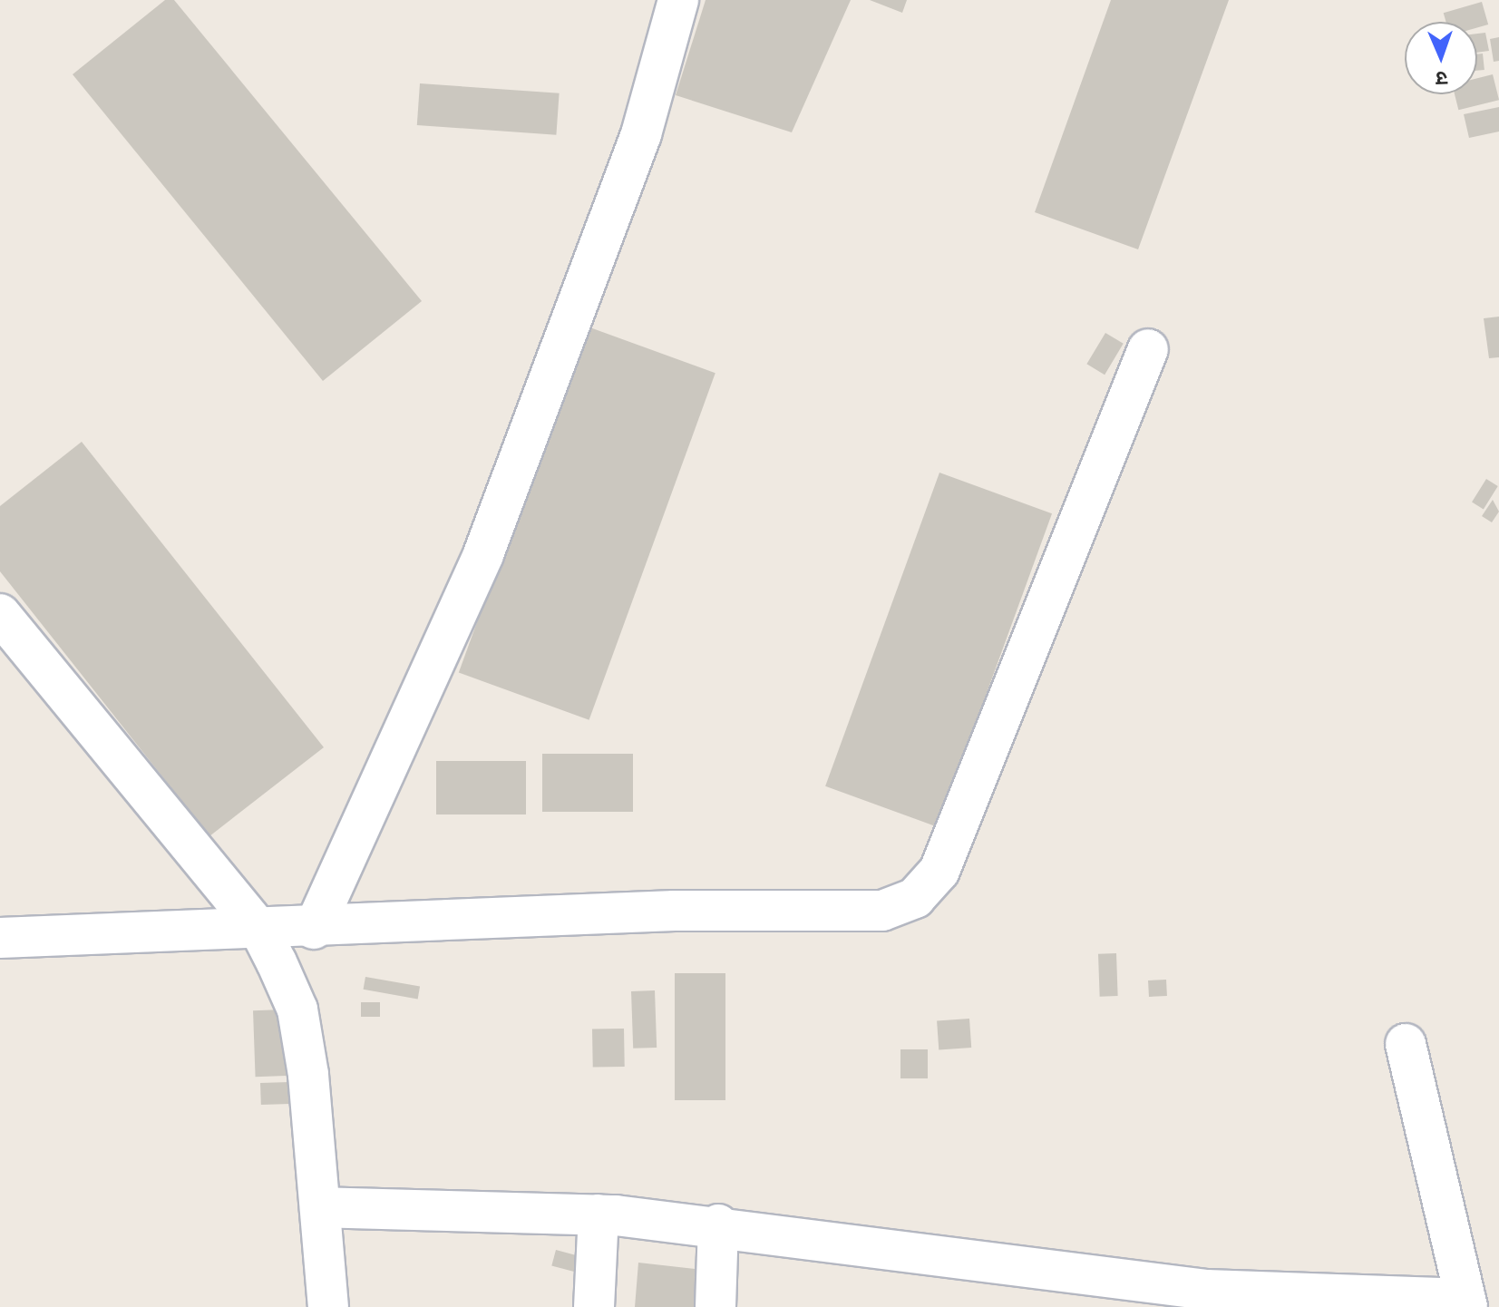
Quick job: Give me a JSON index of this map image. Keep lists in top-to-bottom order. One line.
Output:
{"north":"bottom"}
